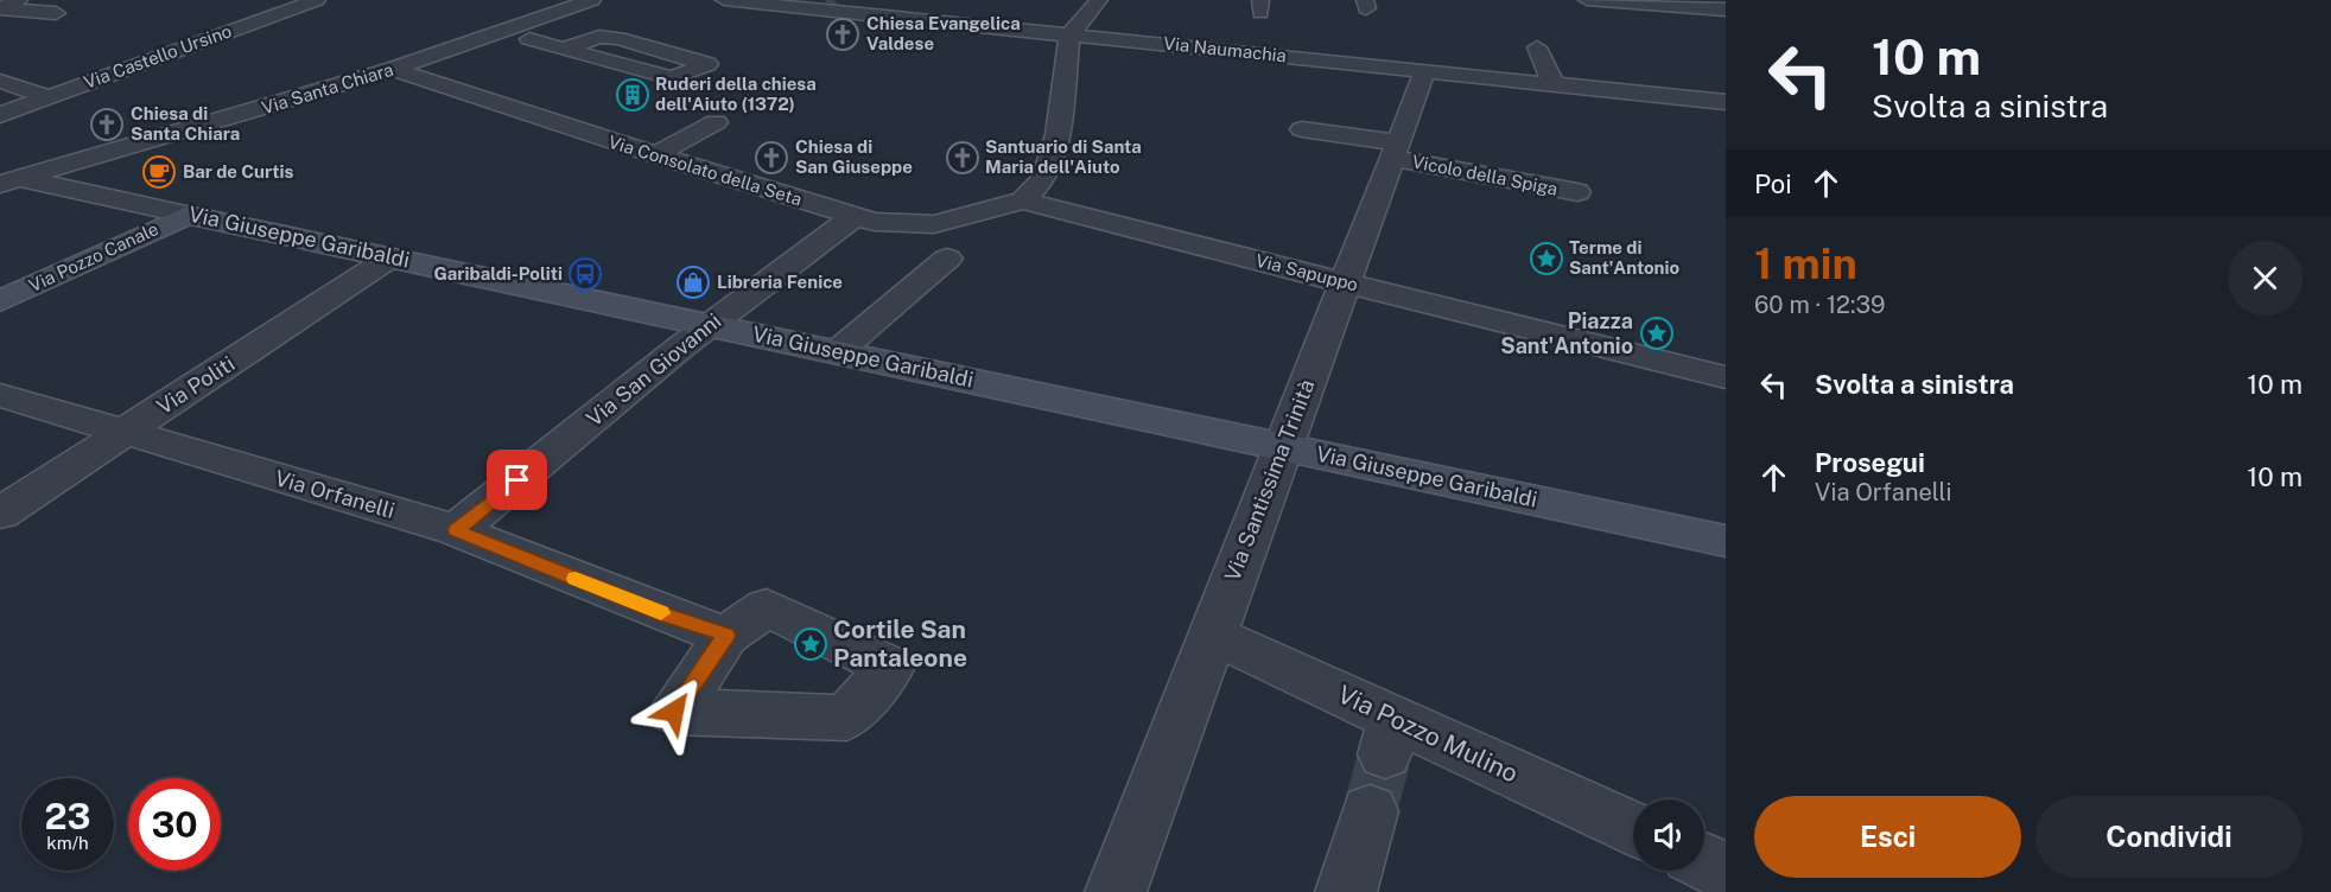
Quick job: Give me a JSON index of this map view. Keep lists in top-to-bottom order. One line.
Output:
{"streets":{"main road":["Via Giuseppe Garibaldi","Via Pozzo Canale"],"street":["Via Naumachia","Via Castello Ursino","Via Santa Chiara","Via Consolato della Seta","Vicolo della Spiga","Via Sapuppo","Via San Giovanni","Via Politi","Via Santissima Trinità","Via Orfanelli","Via Pozzo Mulino"]},"crossings":[["Via Naumachia","Via Santissima Trinità"],["Via Santa Chiara","Via Consolato della Seta"],["Via Santa Chiara","Via Giuseppe Garibaldi"],["Via Consolato della Seta","Via Sapuppo"],["Via Consolato della Seta","Via San Giovanni"],["Vicolo della Spiga","Via Santissima Trinità"],["Via Giuseppe Garibaldi","Via Pozzo Canale"],["Via Giuseppe Garibaldi","Via San Giovanni"],["Via Giuseppe Garibaldi","Via Politi"],["Via Giuseppe Garibaldi","Via Santissima Trinità"],["Via Sapuppo","Via Santissima Trinità"],["Via San Giovanni","Via Orfanelli"],["Via Politi","Via Orfanelli"],["Via Santissima Trinità","Via Pozzo Mulino"]],"places":{"church":["Chiesa Evangelica Valdese","Chiesa di Santa Chiara","Chiesa di San Giuseppe","Santuario di Santa Maria dell'Aiuto"],"building":["Ruderi della chiesa dell'Aiuto (1372)"],"cafe":["Bar de Curtis"],"place":["Terme di Sant'Antonio","Piazza Sant'Antonio","Cortile San Pantaleone"],"bus stop":["Garibaldi-Politi"],"shop":["Libreria Fenice"]},"page":{"turn":["10 m","Svolta a sinistra"],"then":"Poi","heading":["1 min","60 m · 12:39"],"list":[{"name":"Svolta a sinistra","value":"10 m"},{"name":"Prosegui","note":"Via Orfanelli","value":"10 m"}],"speed":"23 km/h","limit":"30","buttons":["Esci","Condividi"]}}
